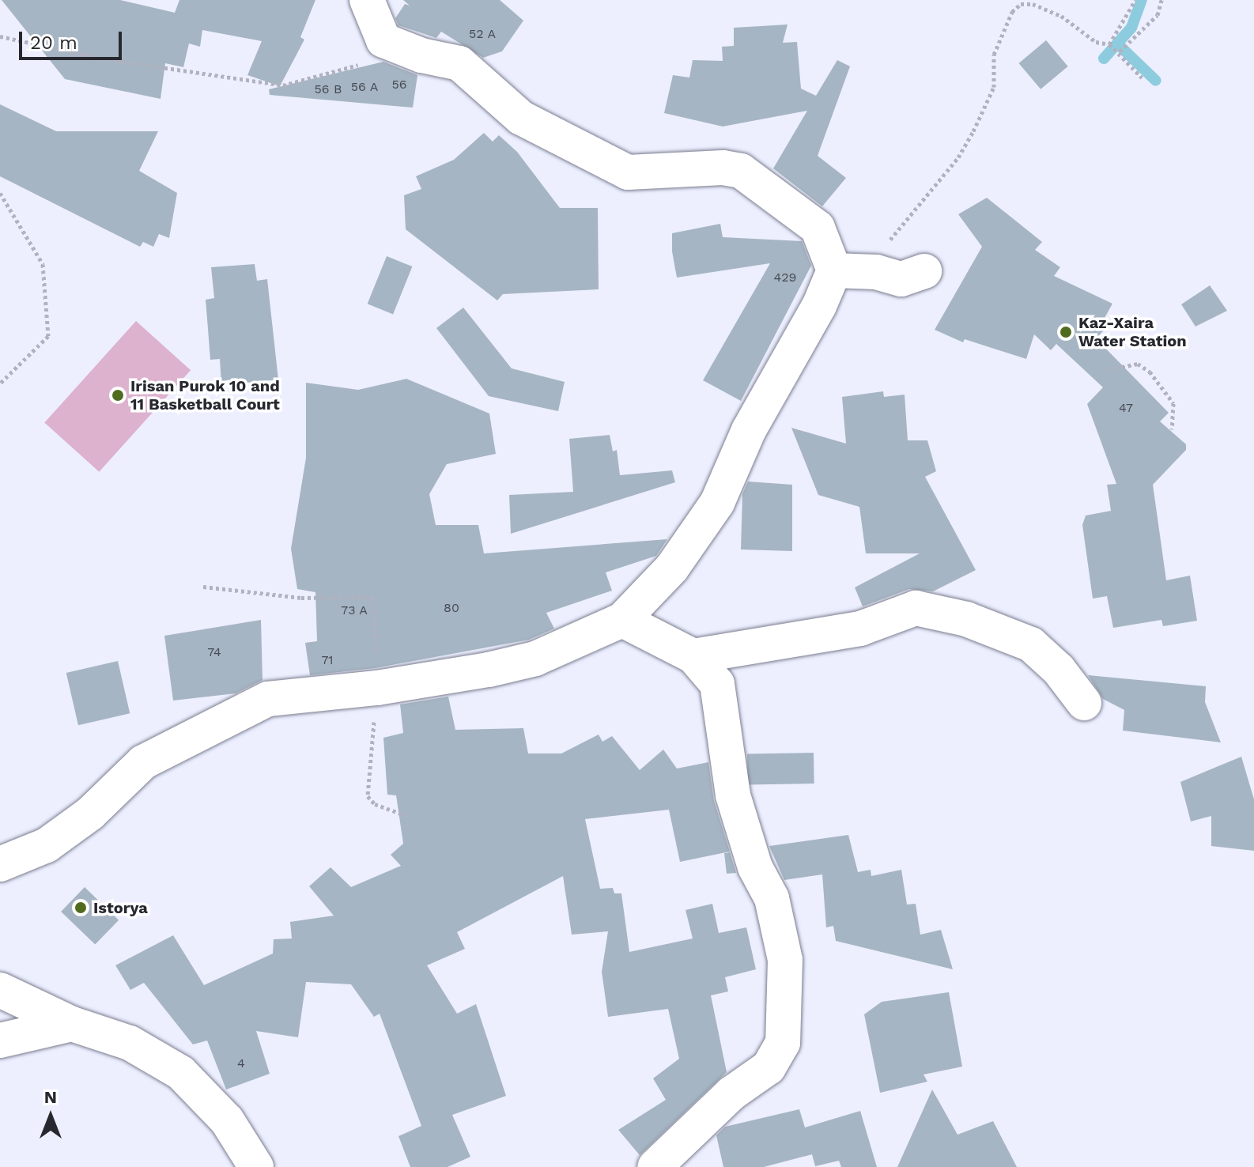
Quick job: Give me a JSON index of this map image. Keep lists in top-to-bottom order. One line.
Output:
{"places":["Kaz-Xaira Water Station","Irisan Purok 10 and 11 Basketball Court","Istorya"],"house_numbers":["52 A","56","56 A","56 B","429","47","80","73 A","74","71","4"],"scale_bar":"20 m","north":"top"}
